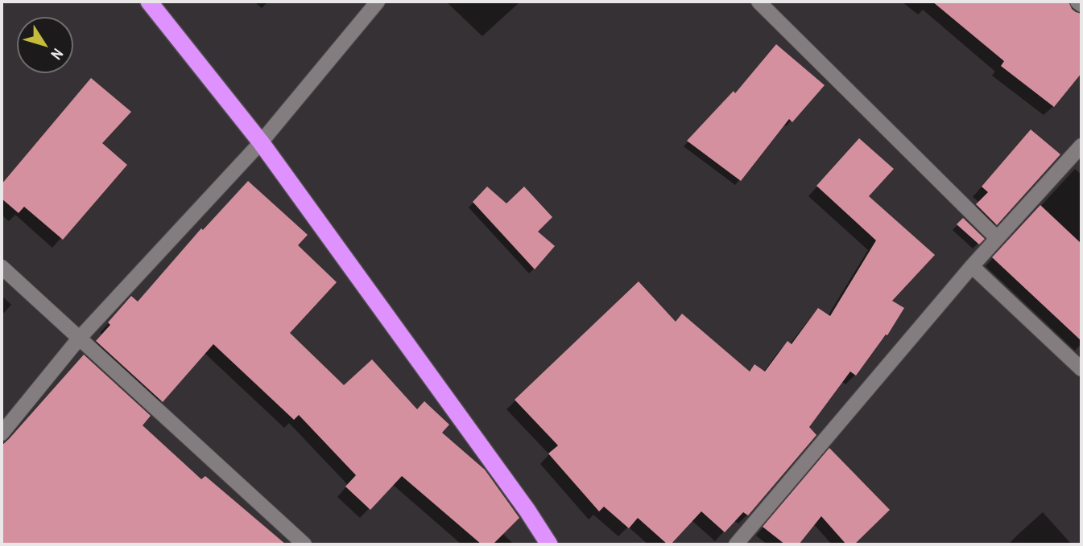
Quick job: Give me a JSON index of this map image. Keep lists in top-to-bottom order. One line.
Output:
{"north":"bottom right"}
